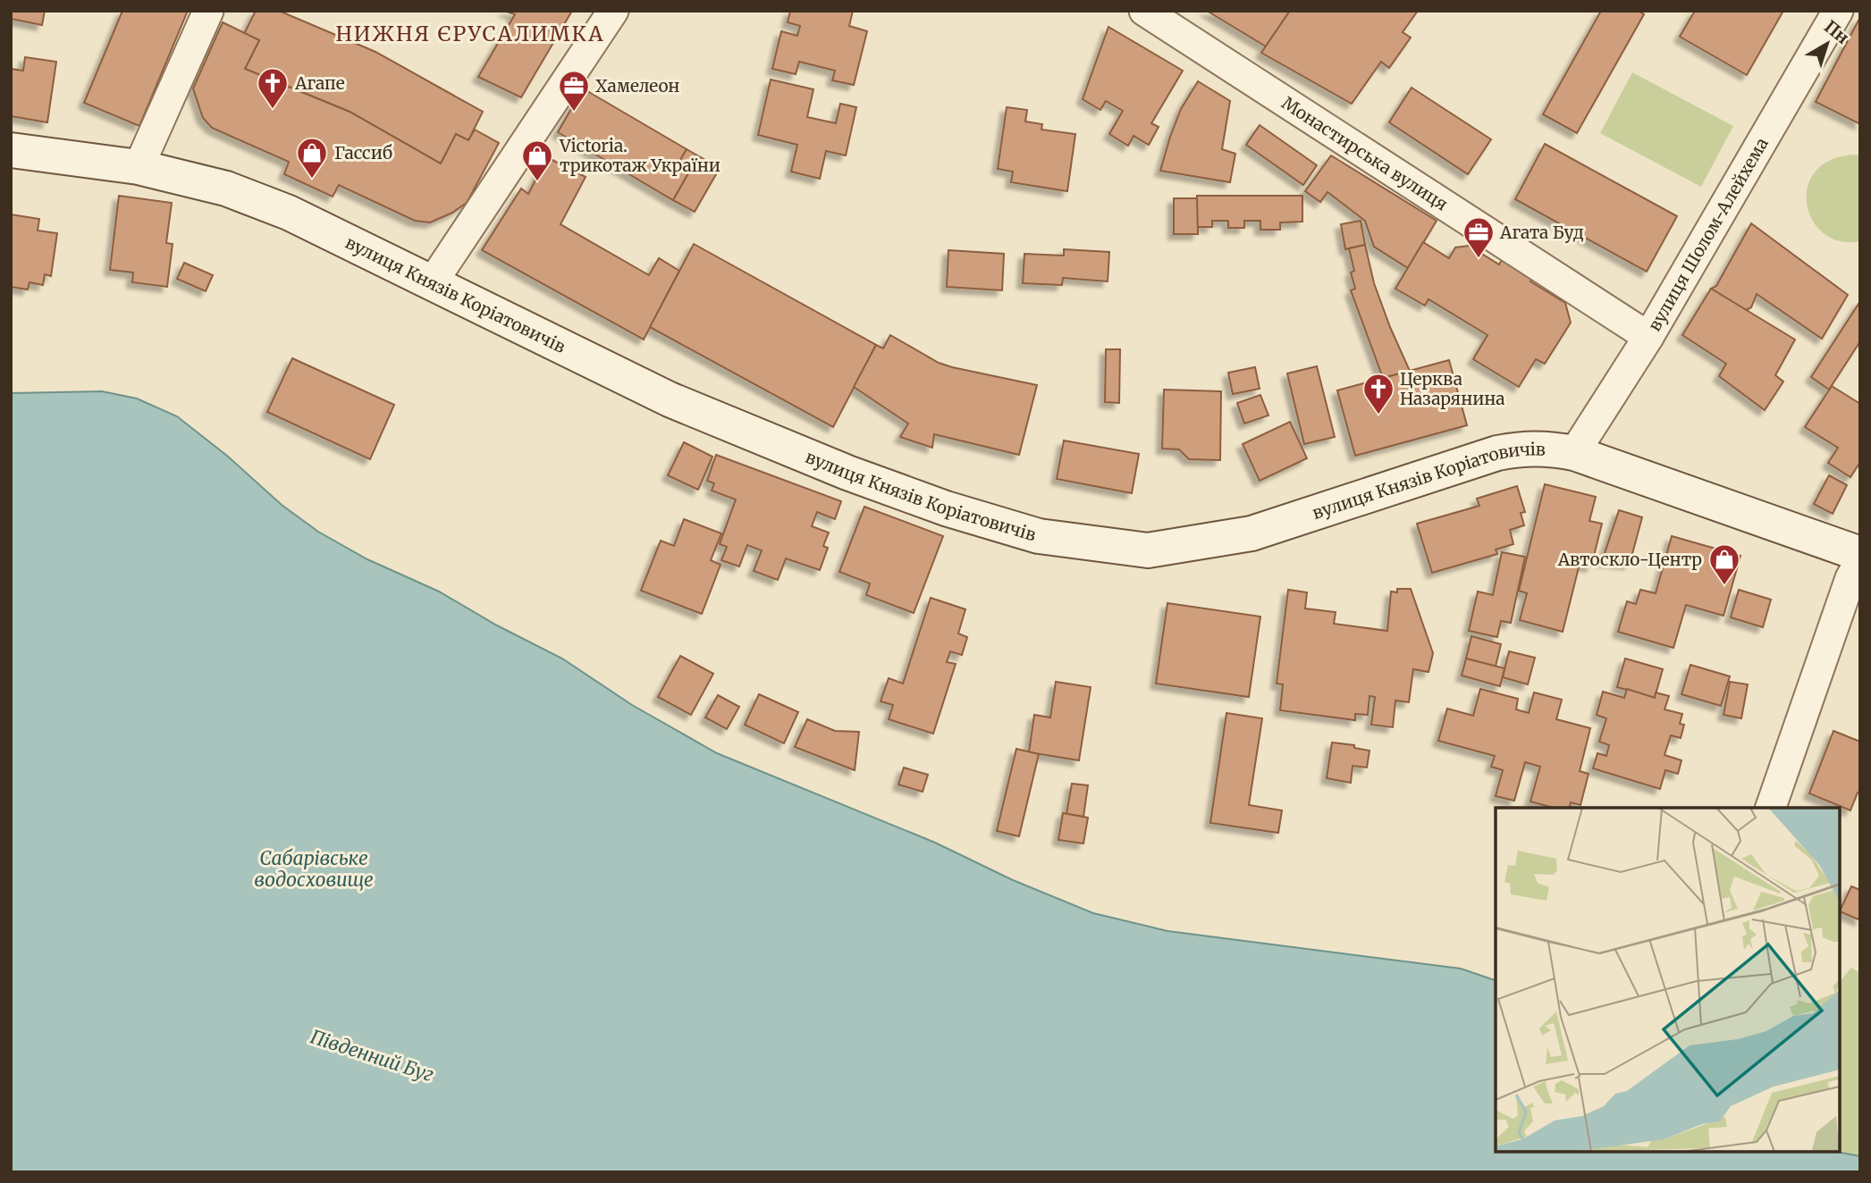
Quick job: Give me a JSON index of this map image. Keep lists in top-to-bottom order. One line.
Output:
{"streets":{"street":["Монастирська вулиця","вулиця Шолом-Алейхема","вулиця Князів Коріатовичів"]},"crossings":[["Монастирська вулиця","вулиця Шолом-Алейхема"],["вулиця Шолом-Алейхема","вулиця Князів Коріатовичів"]],"districts":["НИЖНЯ ЄРУСАЛИМКА"],"water":["Сабарівське водосховище","Південний Буг"],"places":{"church":["Агапе","Церква Назарянина"],"office":["Хамелеон","Агата Буд"],"shop":["Гассиб","Victoria. трикотаж України","Автоскло-Центр"]},"north":"top right"}
